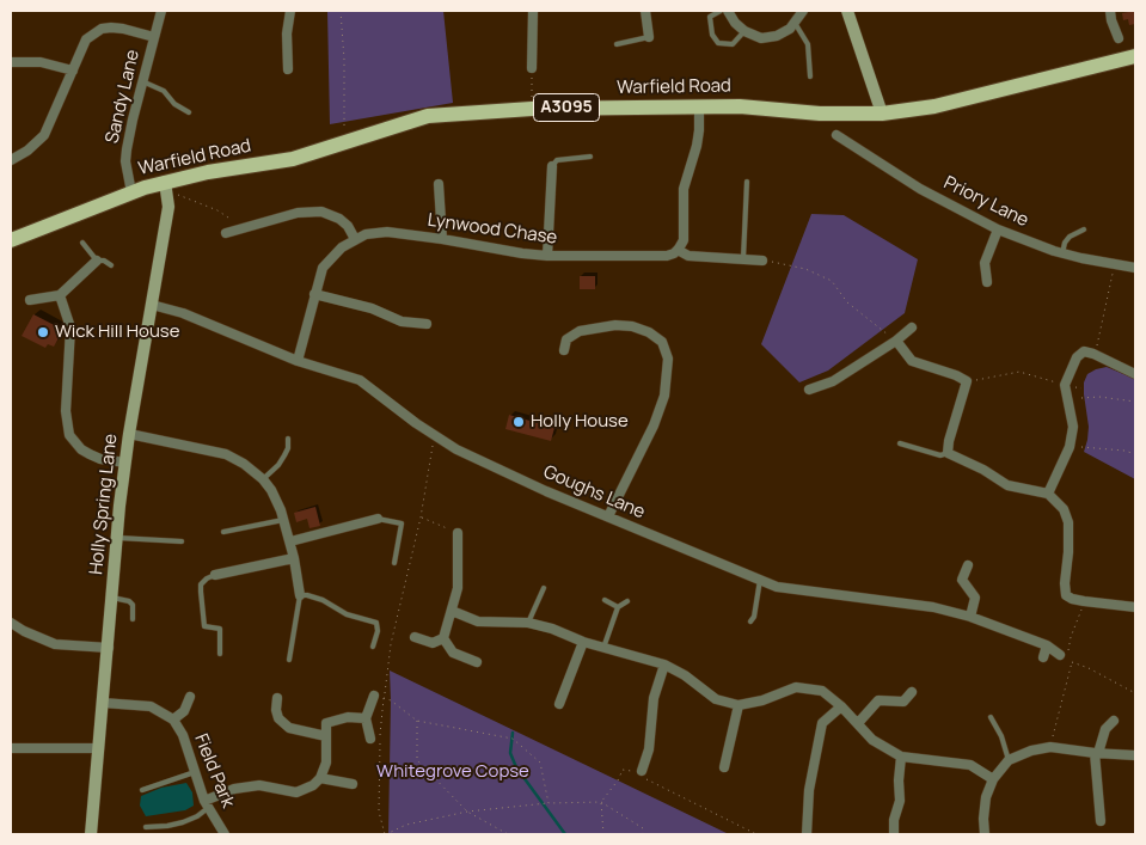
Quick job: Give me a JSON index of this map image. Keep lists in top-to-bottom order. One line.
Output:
{"streets":{"main road":["Warfield Road","A3095"],"street":["Sandy Lane","Priory Lane","Lynwood Chase","Goughs Lane","Holly Spring Lane","Field Park"]},"crossings":[["Warfield Road","Sandy Lane"],["Warfield Road","Holly Spring Lane"],["Lynwood Chase","Goughs Lane"],["Goughs Lane","Holly Spring Lane"],["Holly Spring Lane","Field Park"]],"parks":["Whitegrove Copse"],"places":["Wick Hill House","Holly House"]}
